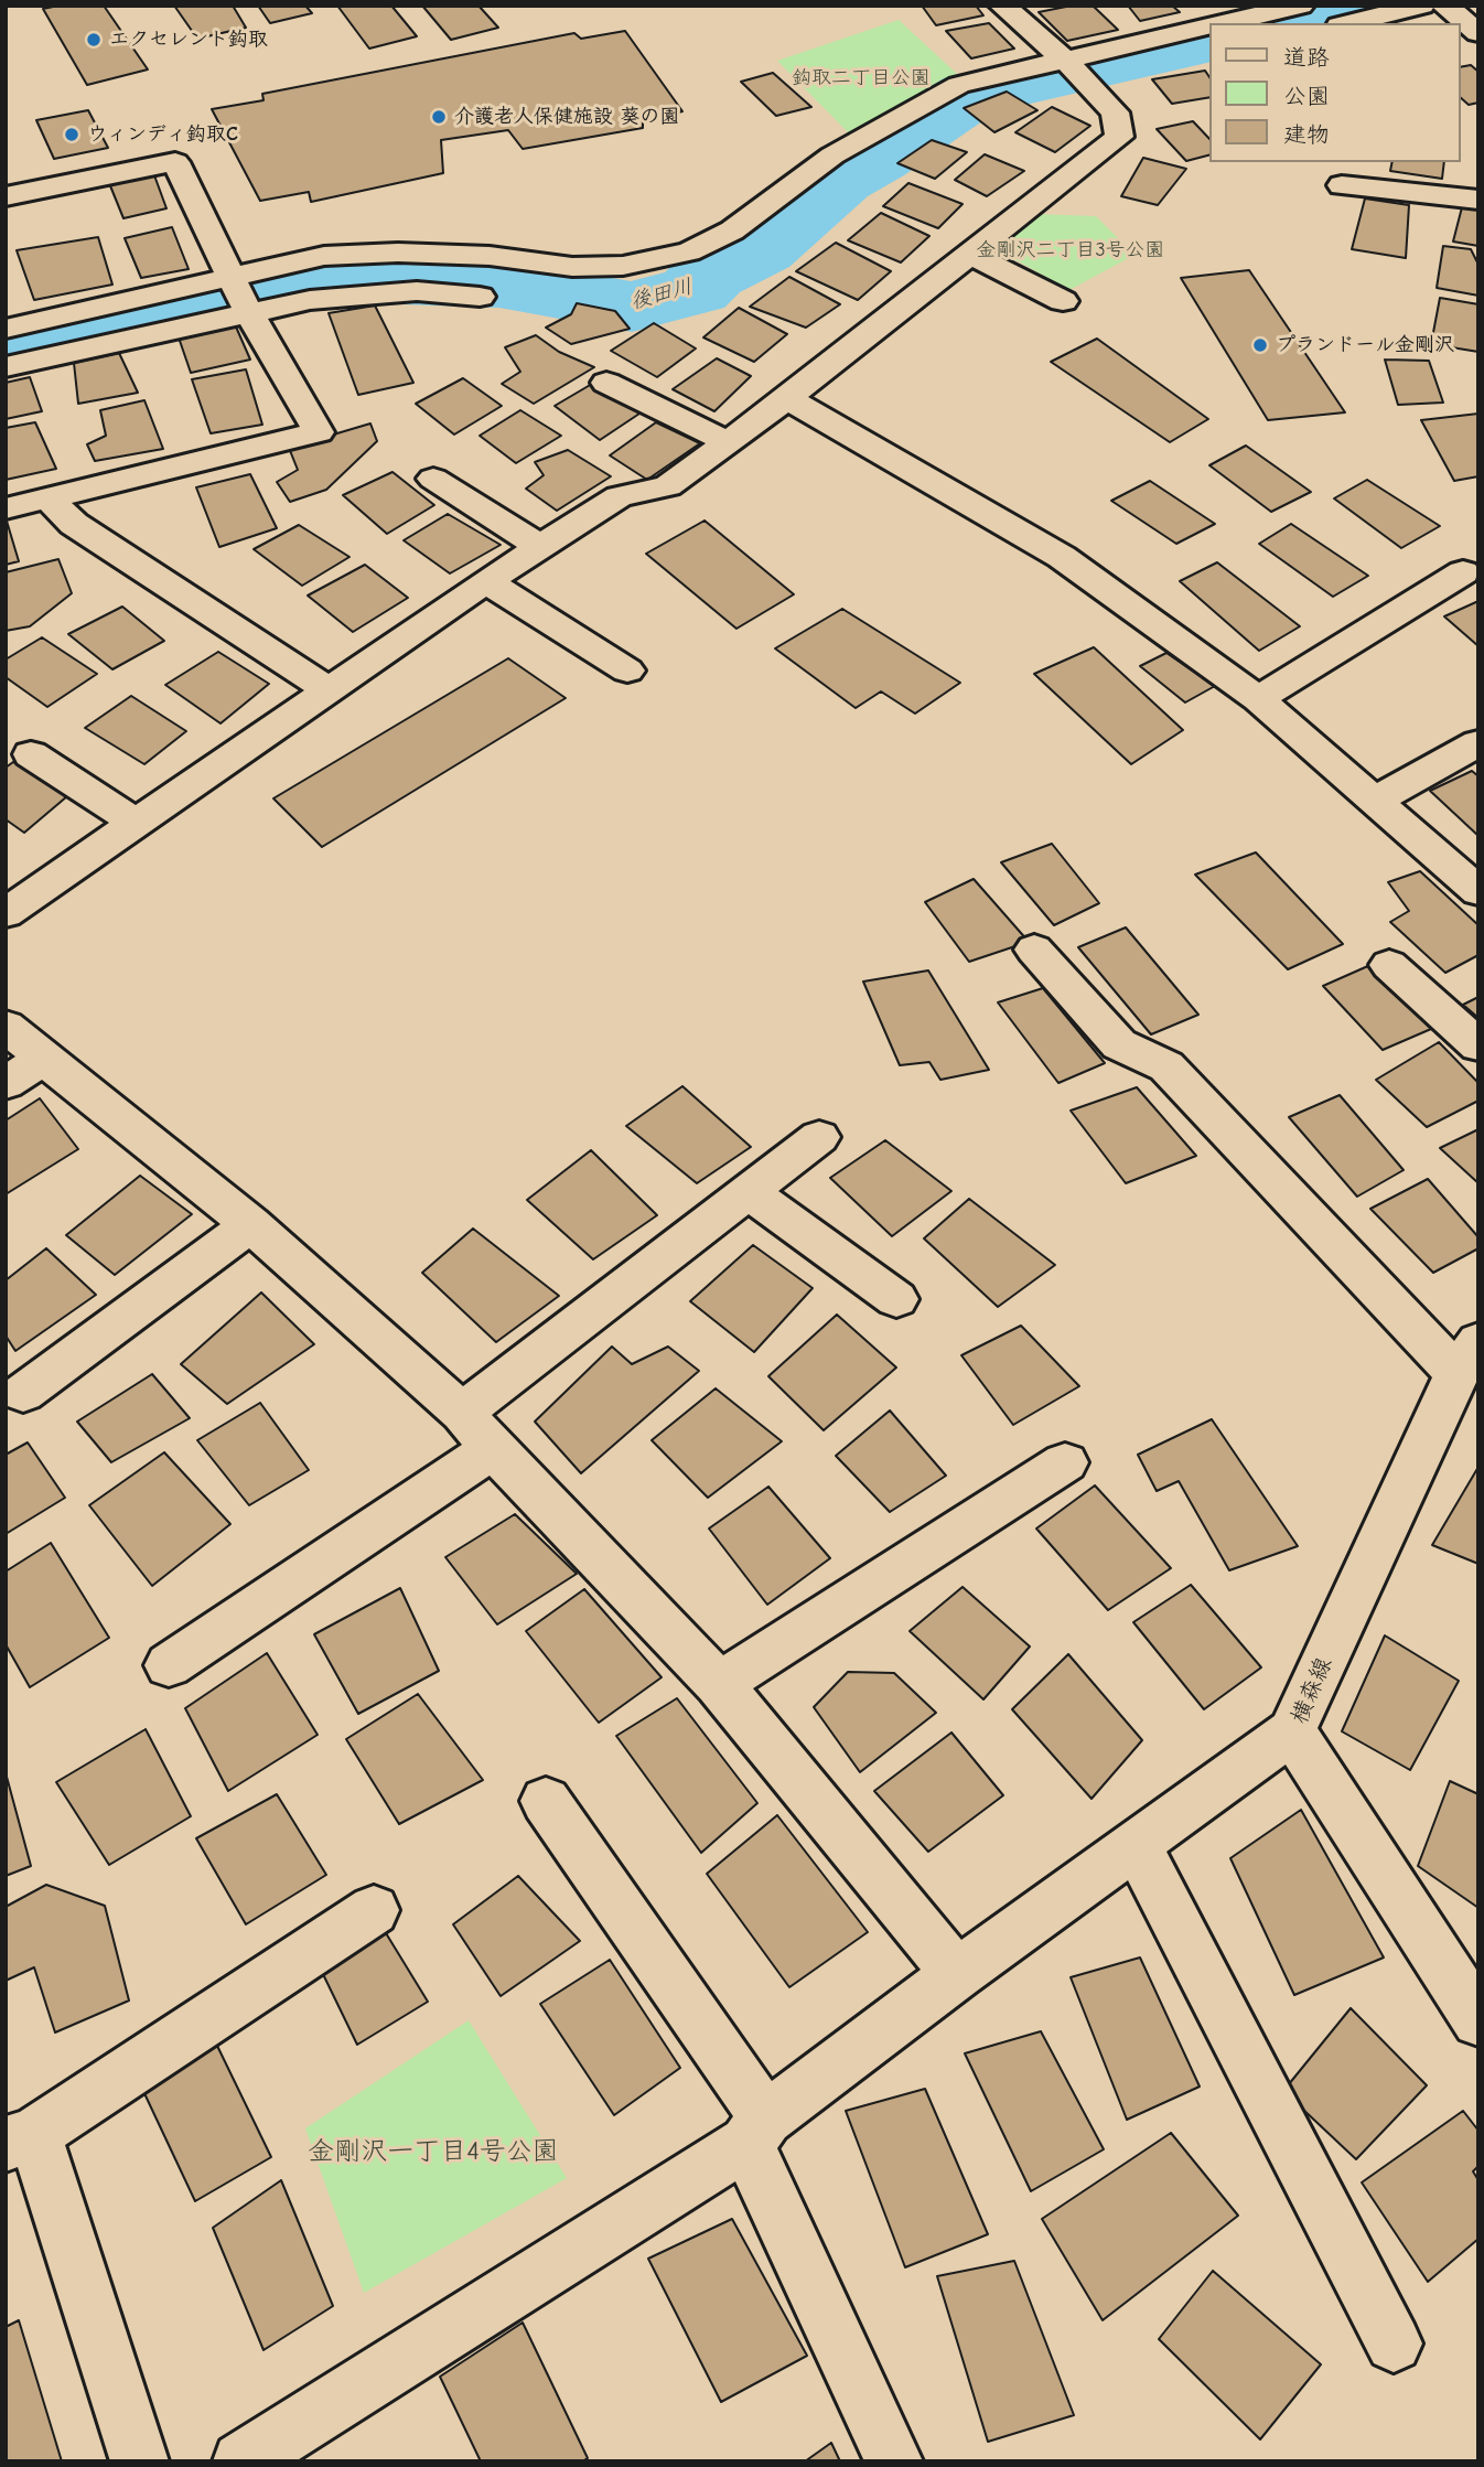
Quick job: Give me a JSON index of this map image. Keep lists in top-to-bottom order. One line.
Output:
{"streets":{"street":["横森線"]},"water":["後田川"],"parks":["鈎取二丁目公園","金剛沢二丁目3号公園","金剛沢一丁目4号公園"],"places":["エクセレント鈎取","介護老人保健施設 葵の園","ウィンディ鈎取C","プランドール金剛沢"],"legend":["道路","公園","建物"]}
